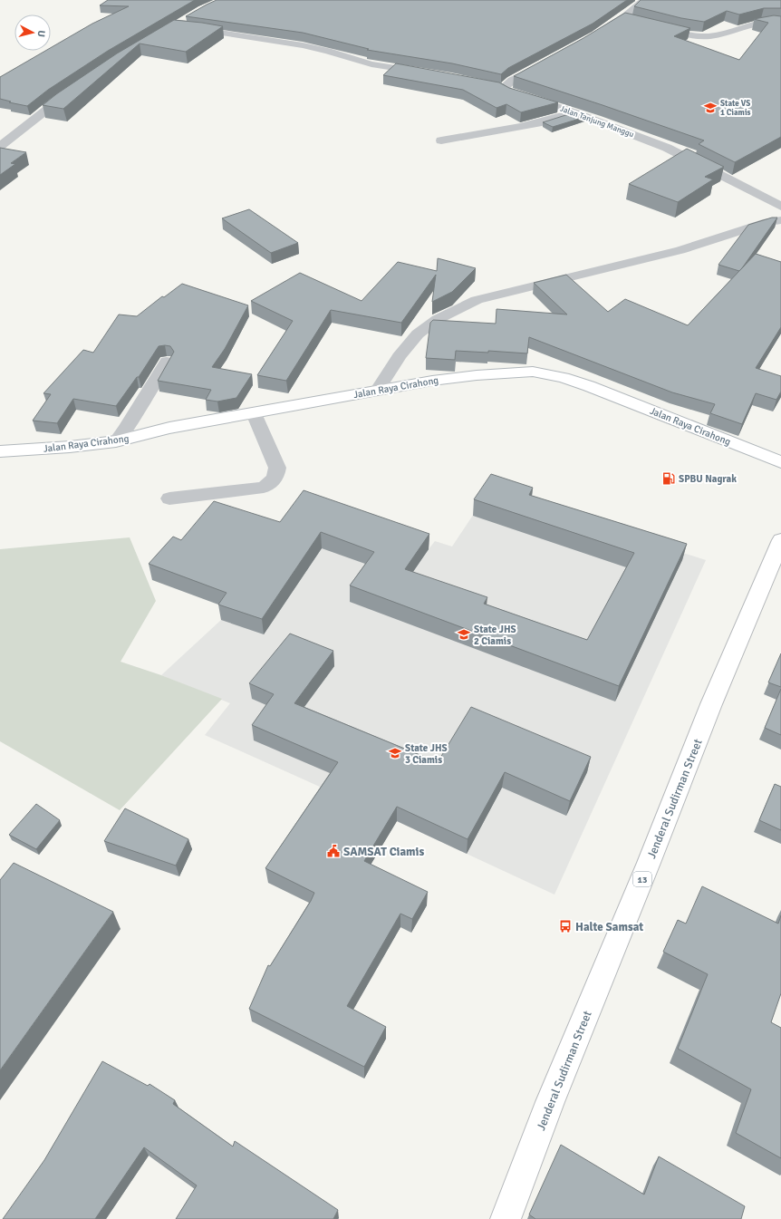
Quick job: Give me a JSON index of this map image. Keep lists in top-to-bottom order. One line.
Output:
{"streets":{"main road":["Jalan Raya Cirahong","Jenderal Sudirman Street","13"],"street":["Jalan Tanjung Manggu"]},"places":{"school or university":["State VS 1 Ciamis","State JHS 2 Ciamis","State JHS 3 Ciamis"],"fuel station":["SPBU Nagrak"],"public building":["SAMSAT Ciamis"],"bus stop":["Halte Samsat"]},"north":"right"}
